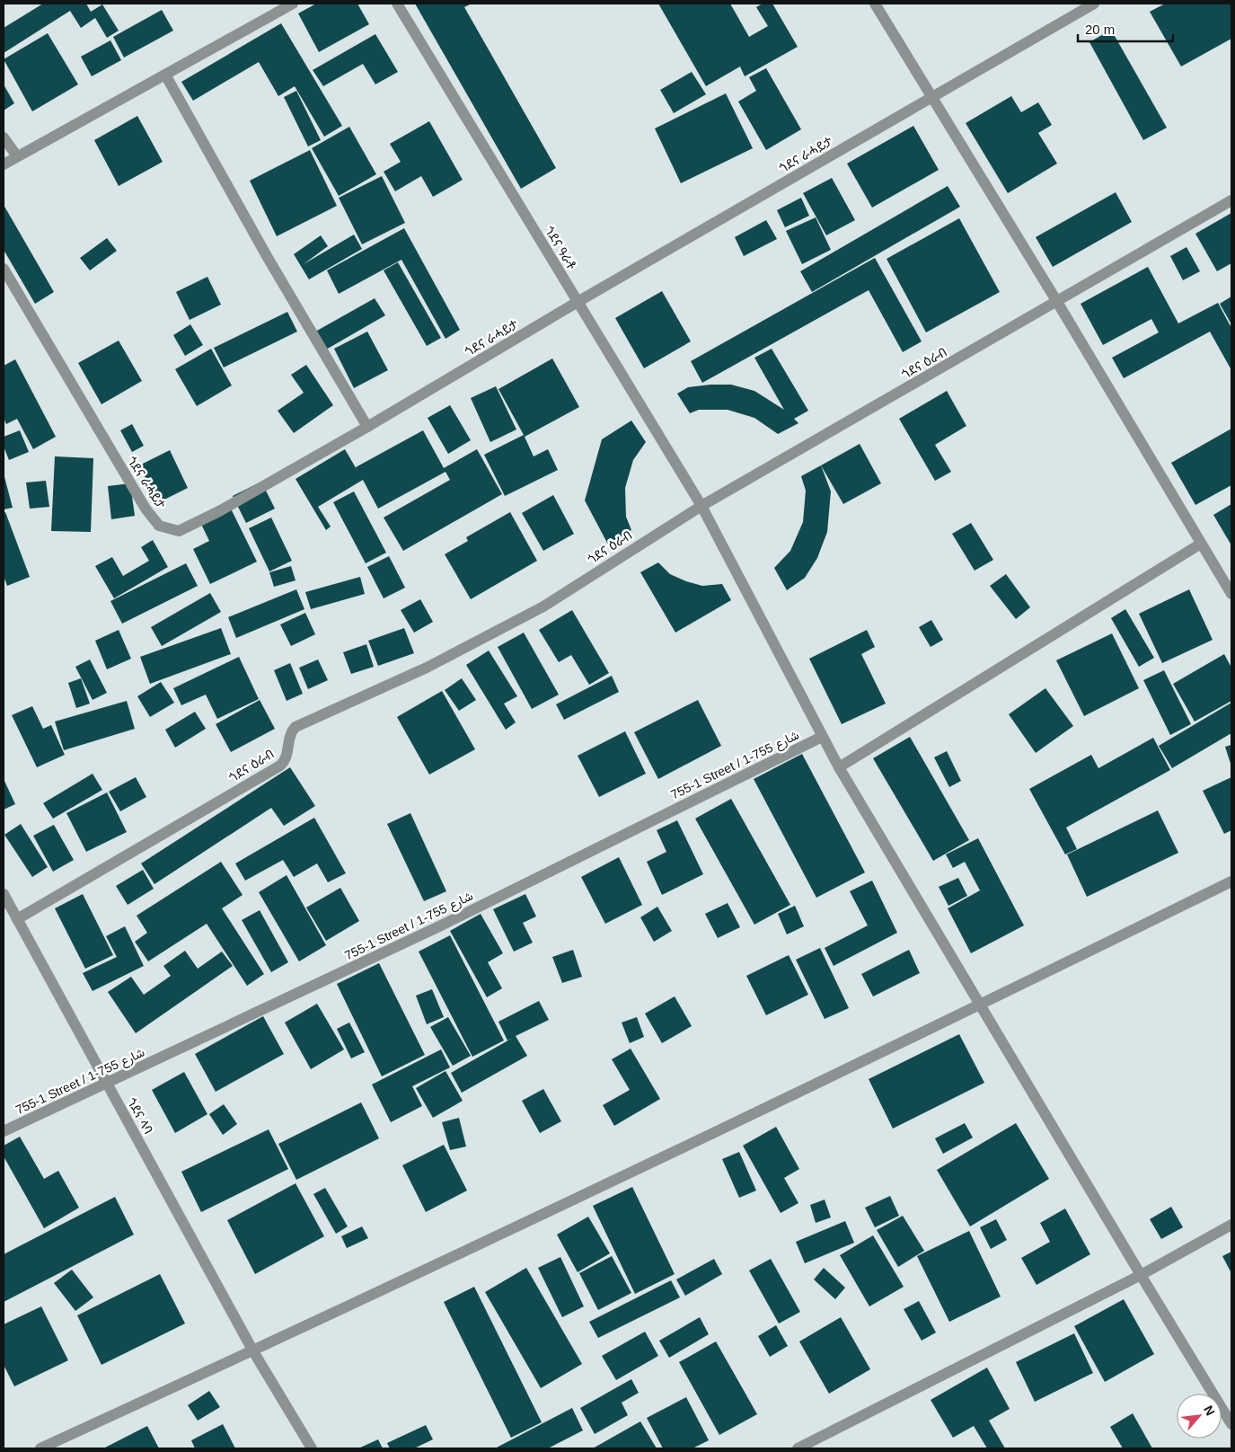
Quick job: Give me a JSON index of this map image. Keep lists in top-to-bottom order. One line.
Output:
{"streets":{"street":["ጎደና ራሓይታ","ጎደና ዓራቶ","ጎደና ዕራብ","755-1 Street / شارع 755-1","ጎደና ላባ"]},"crossings":[["ጎደና ራሓይታ","ጎደና ዓራቶ"],["ጎደና ዓራቶ","ጎደና ዕራብ"],["ጎደና ዓራቶ","755-1 Street / شارع 755-1"],["ጎደና ዕራብ","ጎደና ላባ"],["755-1 Street / شارع 755-1","ጎደና ላባ"]],"scale_bar":"20 m","north":"top right"}
